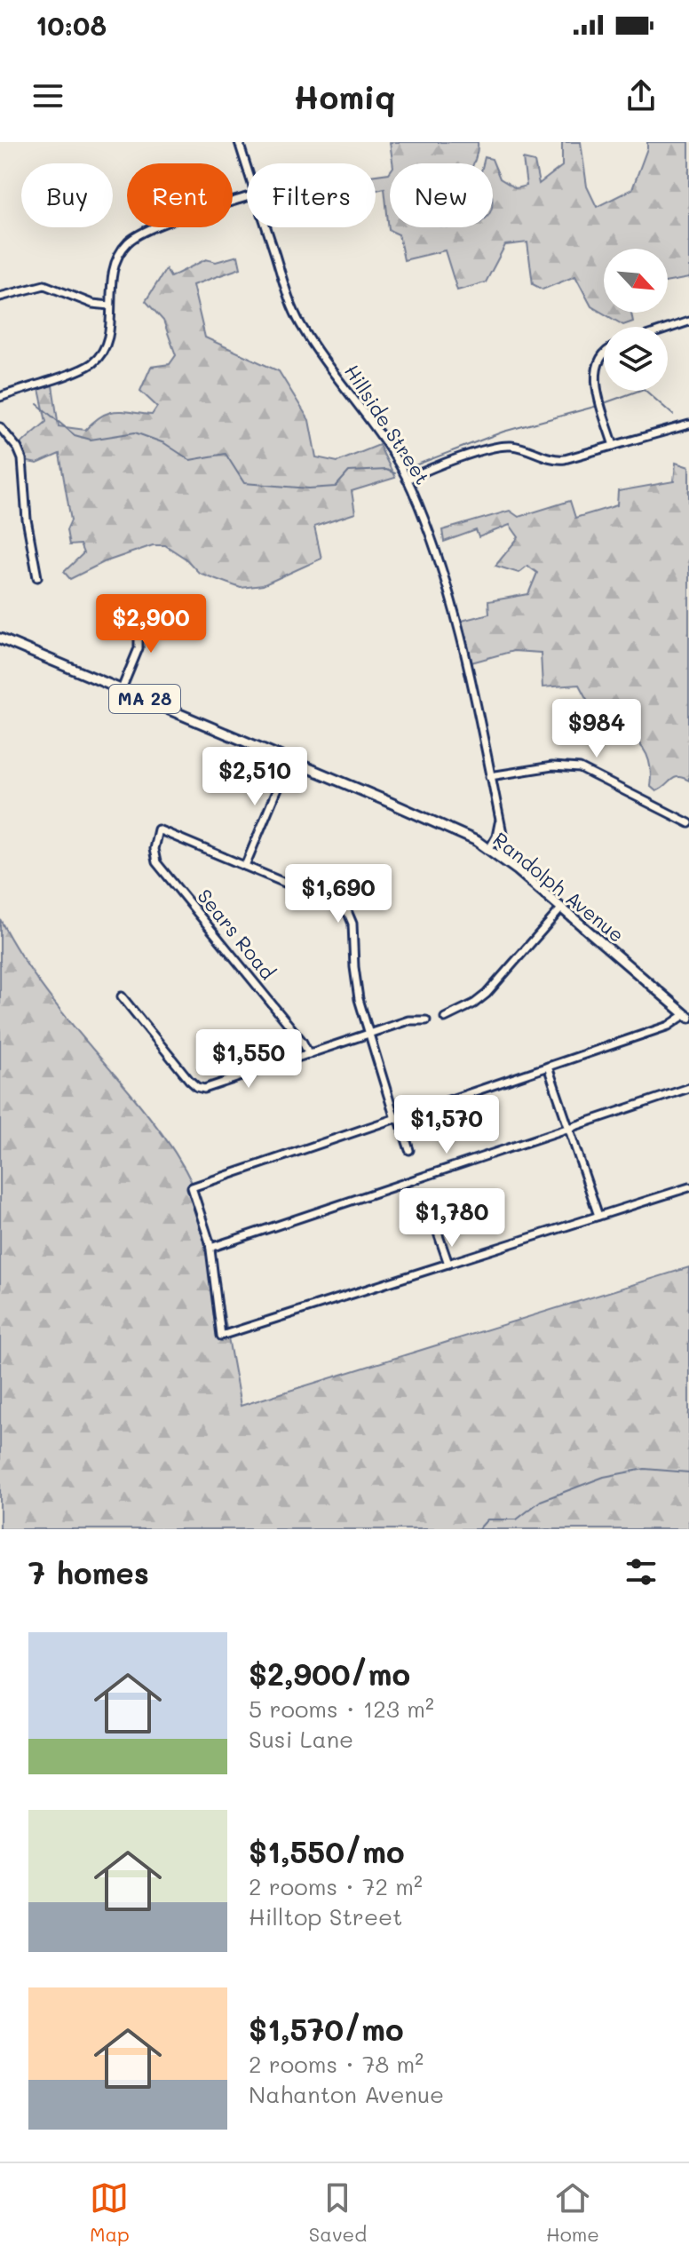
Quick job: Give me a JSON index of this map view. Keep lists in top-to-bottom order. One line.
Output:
{"streets":{"main road":["MA 28","Randolph Avenue"],"street":["Hillside Street","Sears Road"]},"crossings":[["Hillside Street","Randolph Avenue"]],"north":"bottom right","page":{"status":"10:08","header":"Homiq","chip":["Buy","Rent","Filters","New"],"price":["$2,900","$984","$2,510","$1,690","$1,550","$1,570","$1,780"],"heading":"7 homes","list":[{"name":"$2,900/mo","note":"5 rooms · 123 m² · Susi Lane"},{"name":"$1,550/mo","note":"2 rooms · 72 m² · Hilltop Street"},{"name":"$1,570/mo","note":"2 rooms · 78 m² · Nahanton Avenue"}],"tabs":["Map","Saved","Home"]}}
